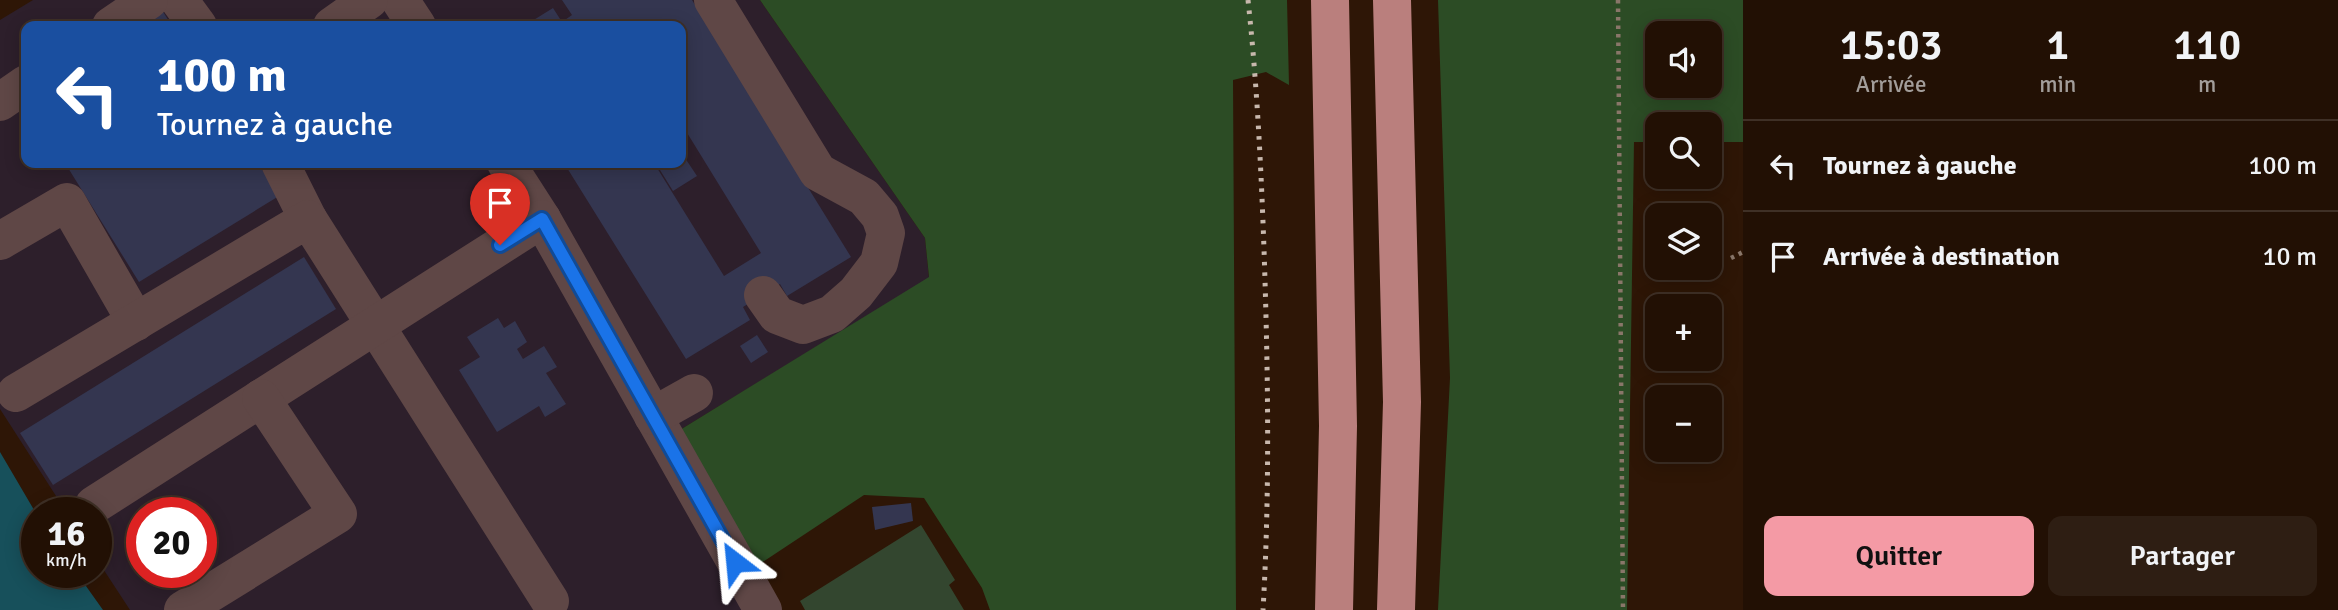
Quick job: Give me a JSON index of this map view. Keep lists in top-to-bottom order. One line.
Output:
{"page":{"eta":["15:03","Arrivée","1","min","110","m"],"map_buttons":["+","−"],"turn":["100 m","Tournez à gauche"],"list":[{"name":"Tournez à gauche","value":"100 m"},{"name":"Arrivée à destination","value":"10 m"}],"speed":"16 km/h","limit":"20","buttons":["Quitter","Partager"]}}
